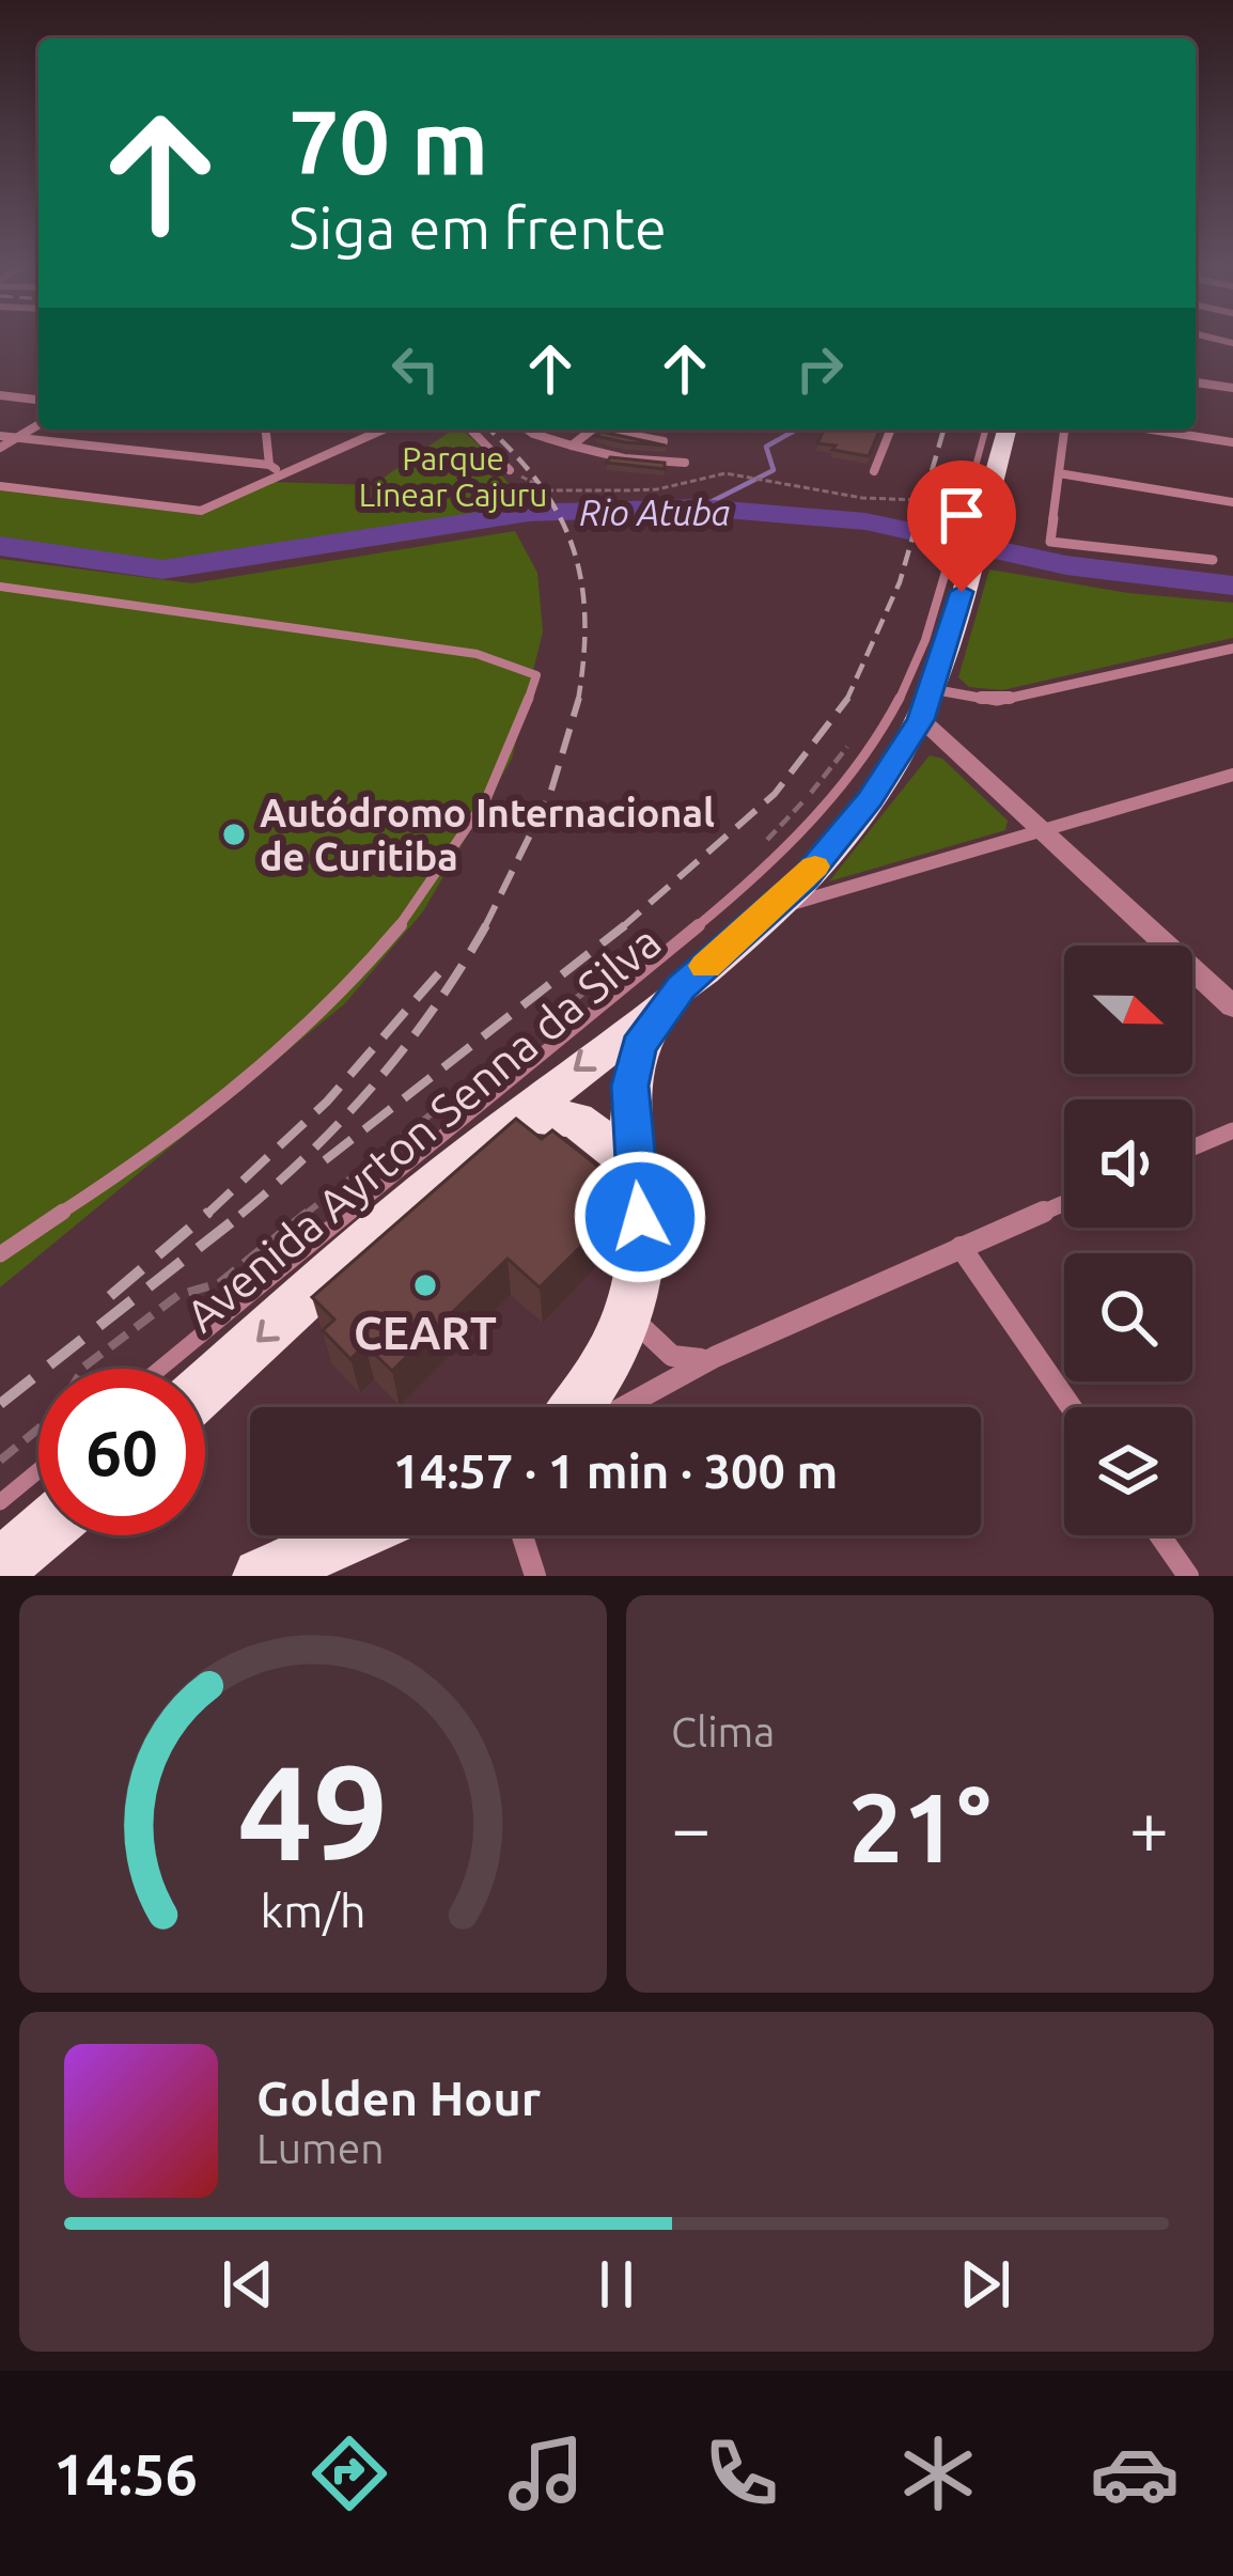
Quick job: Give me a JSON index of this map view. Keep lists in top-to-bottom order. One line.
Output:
{"streets":{"main road":["Avenida Ayrton Senna da Silva"]},"one_way":["Avenida Ayrton Senna da Silva"],"water":["Rio Atuba"],"parks":["Parque Linear Cajuru"],"places":["Autódromo Internacional de Curitiba","CEART"],"north":"right","page":{"turn":["70 m","Siga em frente"],"limit":"60","trip":"14:57 · 1 min · 300 m","tile":"Clima","heat":["−","21°","+"],"song":["Golden Hour","Lumen"],"tabs":"14:56","gauge":["49","km/h"]}}
